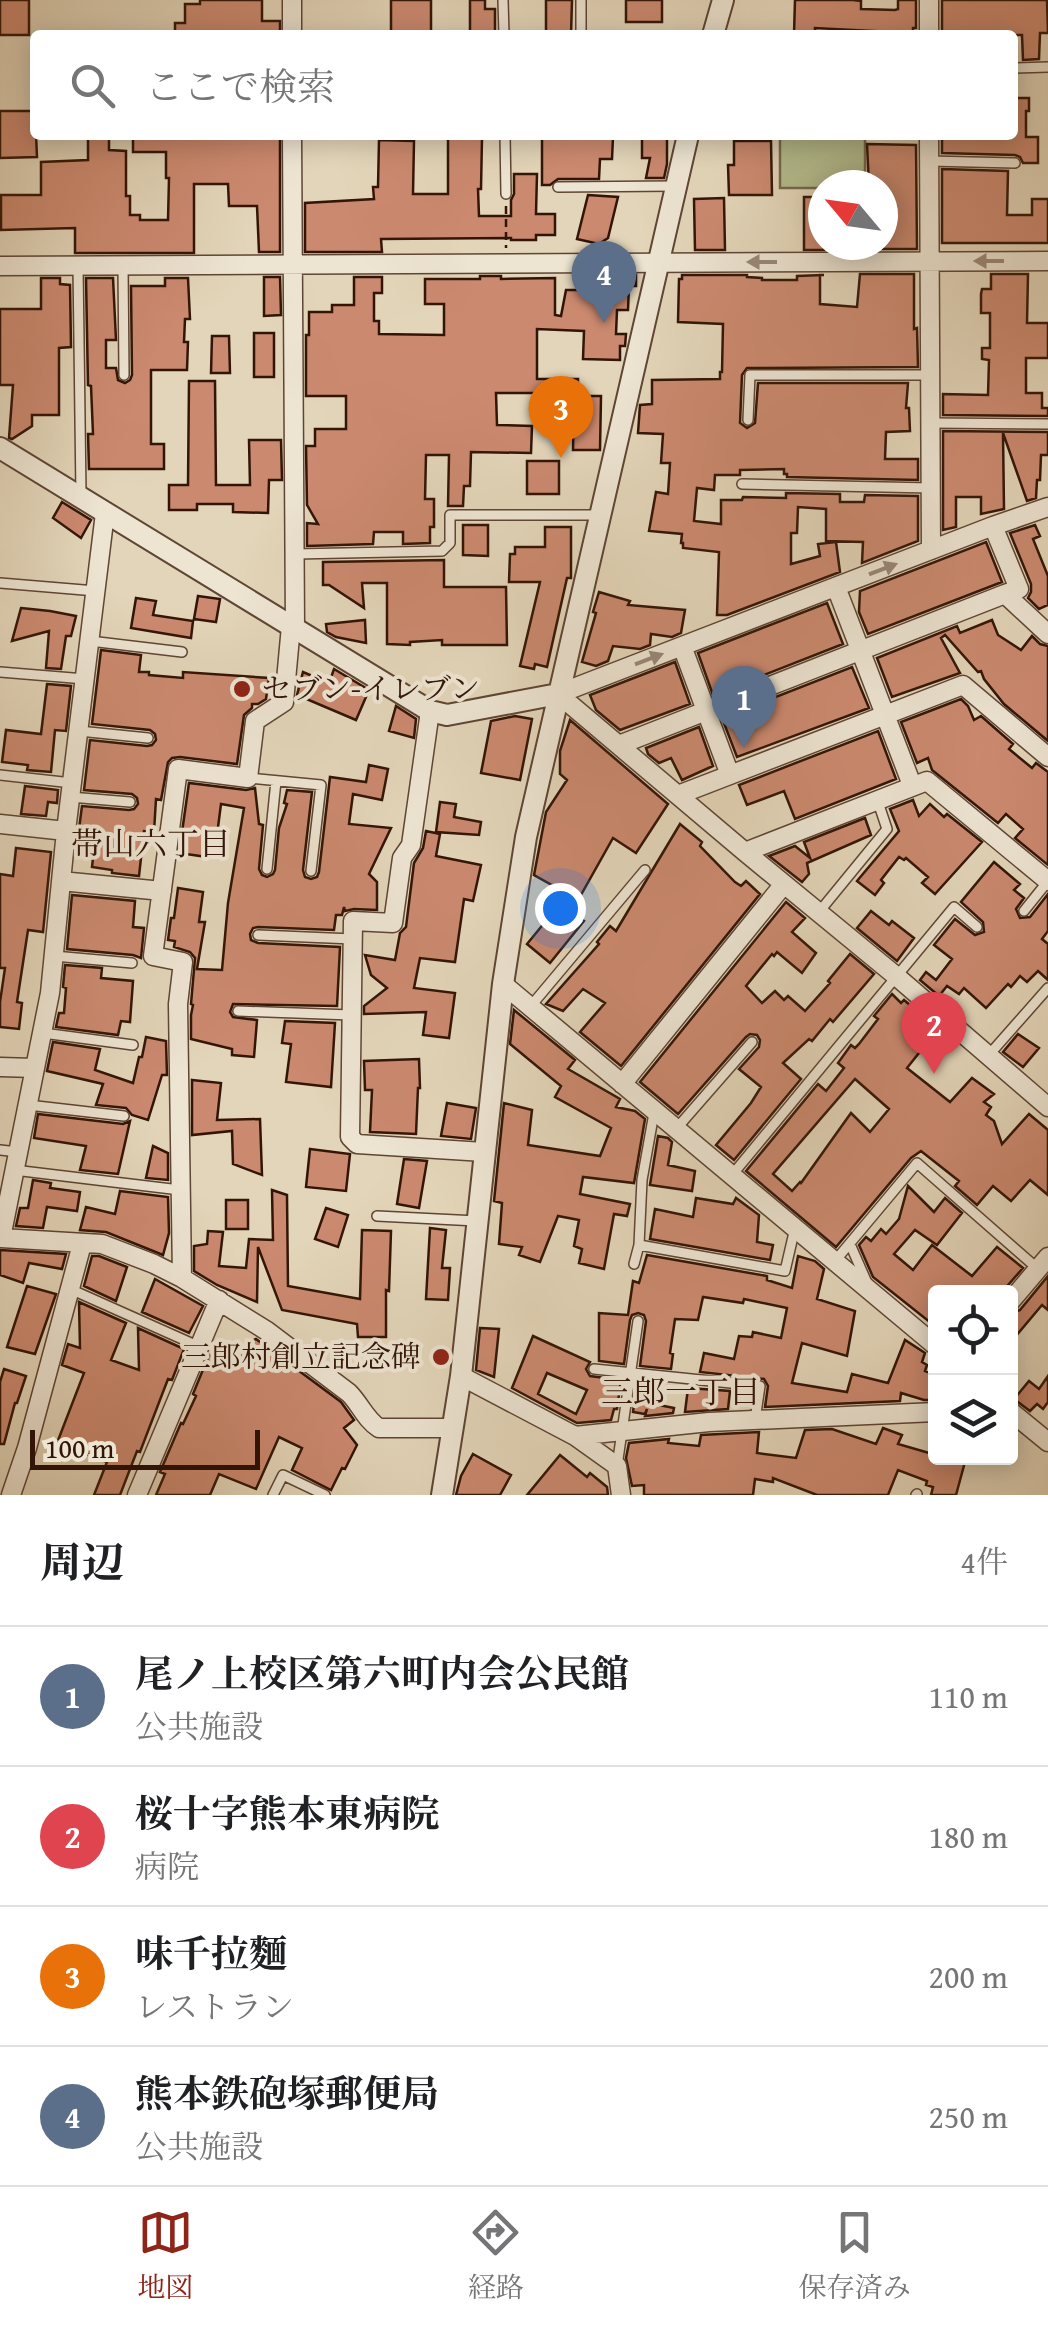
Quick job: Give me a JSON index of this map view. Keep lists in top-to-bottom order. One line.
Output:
{"districts":["帯山六丁目","三郎一丁目"],"places":["セブン-イレブン","三郎村創立記念碑"],"scale_bar":"100 m","north":"top left","page":{"search":"ここで検索","pins":["4","3","1","2"],"scale":"100 m","heading":["周辺","4件"],"list":[{"mark":"1","name":"尾ノ上校区第六町内会公民館","note":"公共施設","value":"110 m"},{"mark":"2","name":"桜十字熊本東病院","note":"病院","value":"180 m"},{"mark":"3","name":"味千拉麵","note":"レストラン","value":"200 m"},{"mark":"4","name":"熊本鉄砲塚郵便局","note":"公共施設","value":"250 m"}],"nav":["地図","経路","保存済み"]}}
